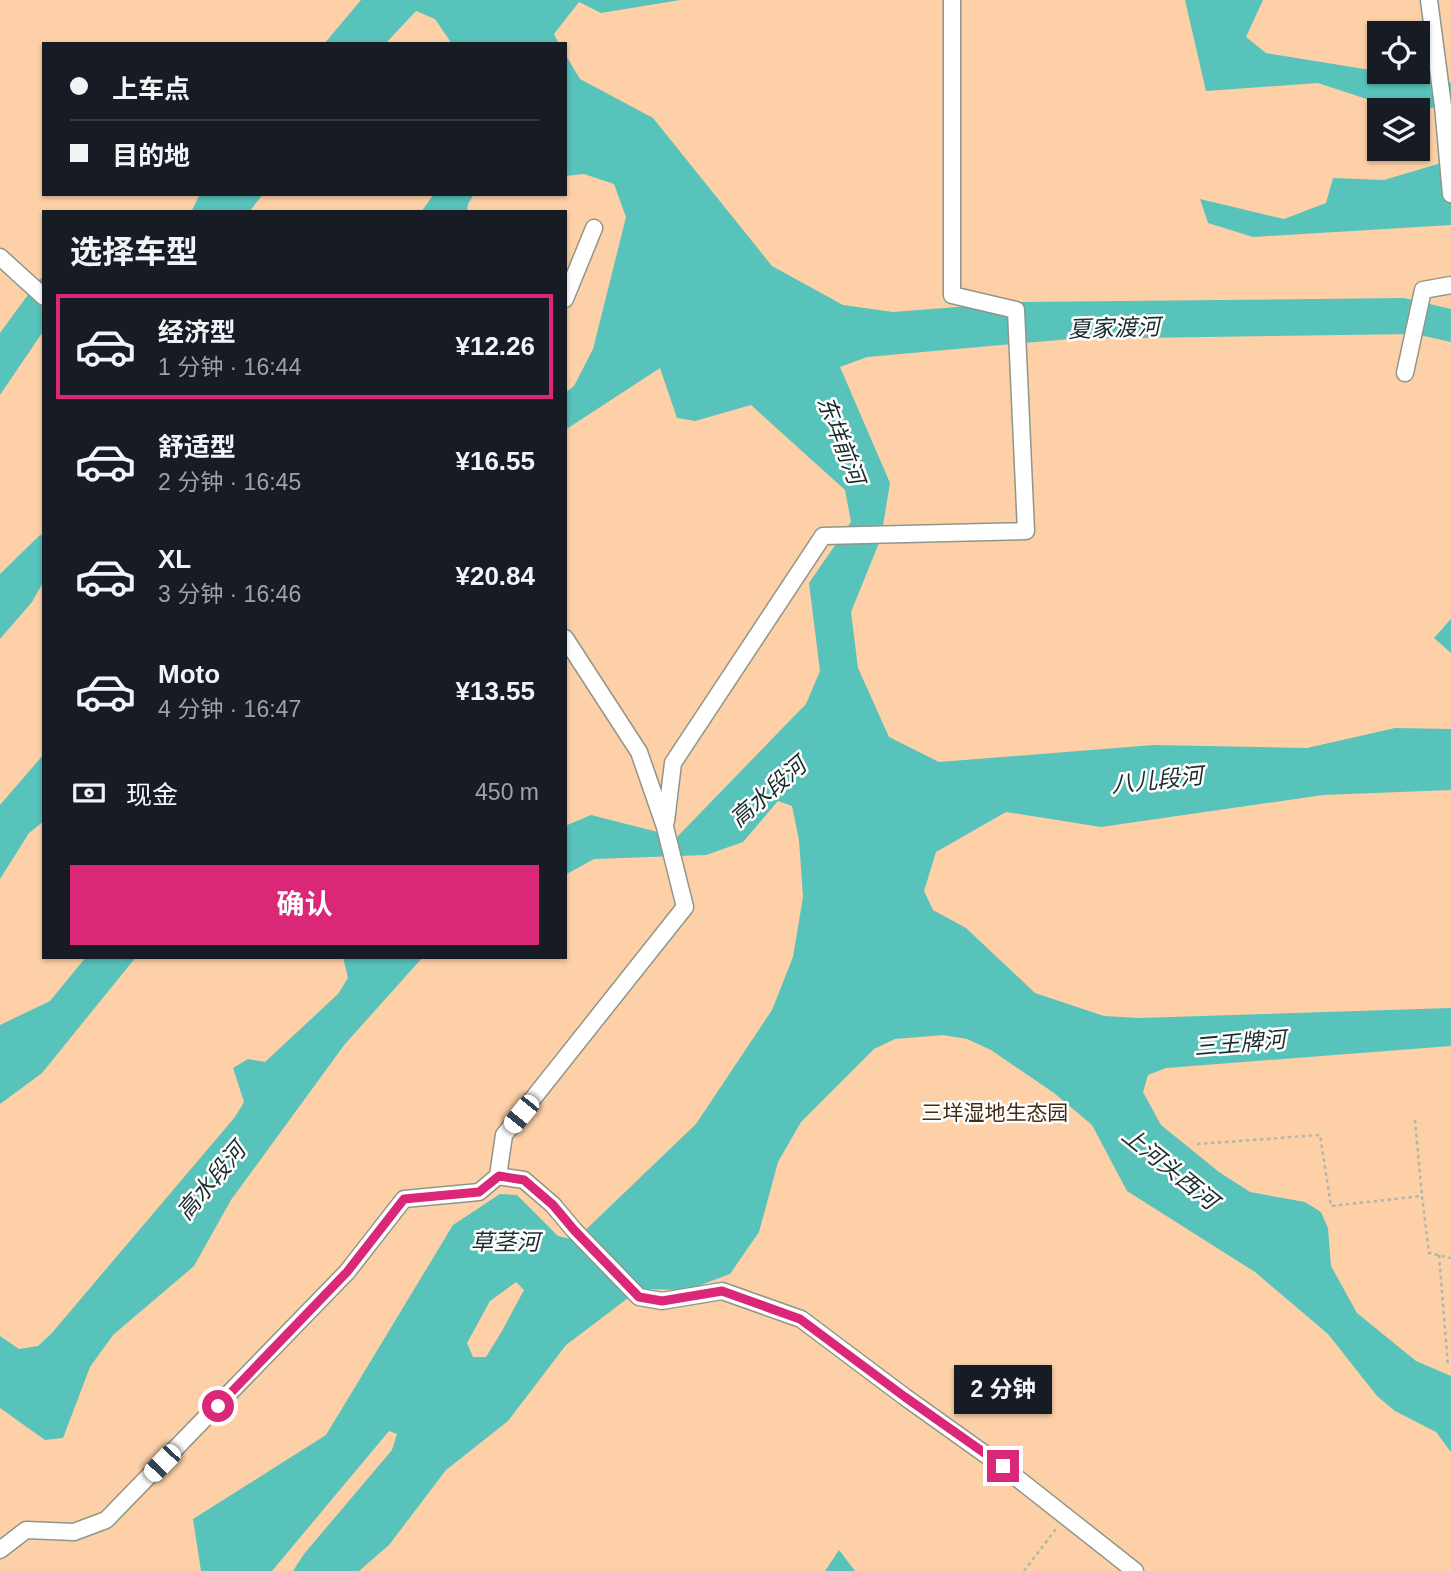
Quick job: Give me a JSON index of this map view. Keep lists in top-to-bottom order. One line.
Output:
{"water":["夏家渡河","东垟前河","八儿段河","高水段河","三王牌河","上河头西河","草茎河"],"parks":["三垟湿地生态园"],"page":{"banner":["上车点","目的地"],"heading":"选择车型","list":[{"name":"经济型","note":"1 分钟 · 16:44","value":"¥12.26"},{"name":"舒适型","note":"2 分钟 · 16:45","value":"¥16.55"},{"name":"XL","note":"3 分钟 · 16:46","value":"¥20.84"},{"name":"Moto","note":"4 分钟 · 16:47","value":"¥13.55"}],"pay":["现金","450 m"],"buttons":"确认","bubble":"2 分钟"}}
